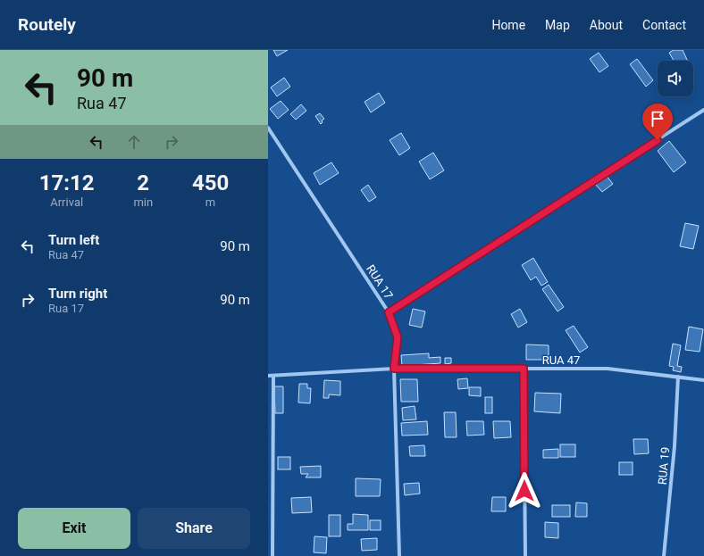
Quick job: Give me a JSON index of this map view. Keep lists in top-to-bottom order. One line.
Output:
{"streets":{"street":["RUA 17","RUA 47","RUA 19"]},"crossings":[["RUA 17","RUA 47"],["RUA 47","RUA 19"]],"page":{"header":"Routely","nav":["Home","Map","About","Contact"],"turn":["90 m","Rua 47"],"eta":["17:12","Arrival","2","min","450","m"],"list":[{"name":"Turn left","note":"Rua 47","value":"90 m"},{"name":"Turn right","note":"Rua 17","value":"90 m"}],"buttons":["Exit","Share"]}}
